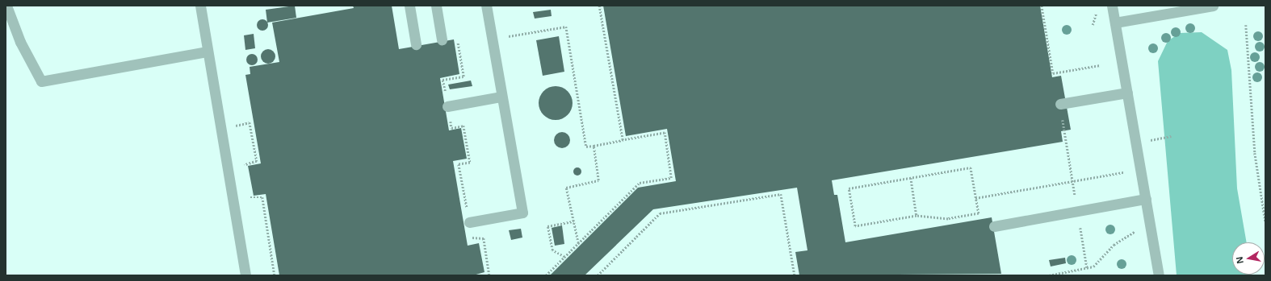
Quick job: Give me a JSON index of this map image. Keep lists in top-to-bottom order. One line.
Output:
{"north":"left"}
